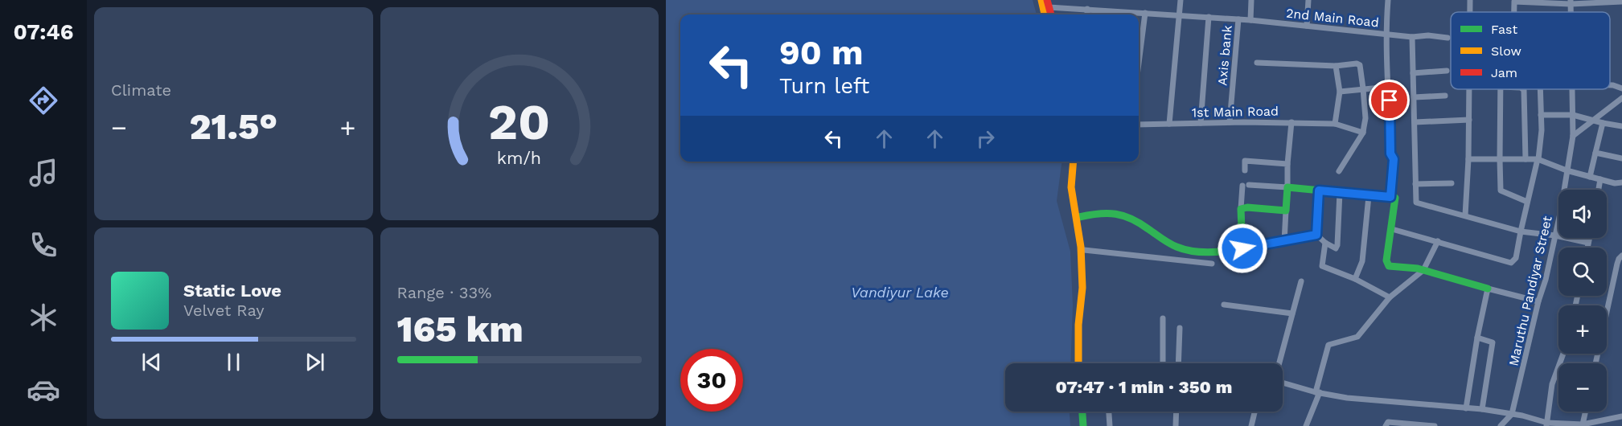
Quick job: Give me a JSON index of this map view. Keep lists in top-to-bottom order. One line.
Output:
{"streets":{"street":["2nd Main Road","Axis bank","1st Main Road","Maruthu Pandiyar Street"]},"crossings":[["2nd Main Road","Axis bank"],["Axis bank","1st Main Road"]],"water":["Vandiyur Lake"],"legend":["Fast","Slow","Jam"],"page":{"tabs":"07:46","tile":["Climate",["Range · 33%","165 km"]],"turn":["90 m","Turn left"],"heat":["−","21.5°","+"],"map_buttons":["+","−"],"song":["Static Love","Velvet Ray"],"limit":"30","trip":"07:47 · 1 min · 350 m","gauge":["20","km/h"]}}
